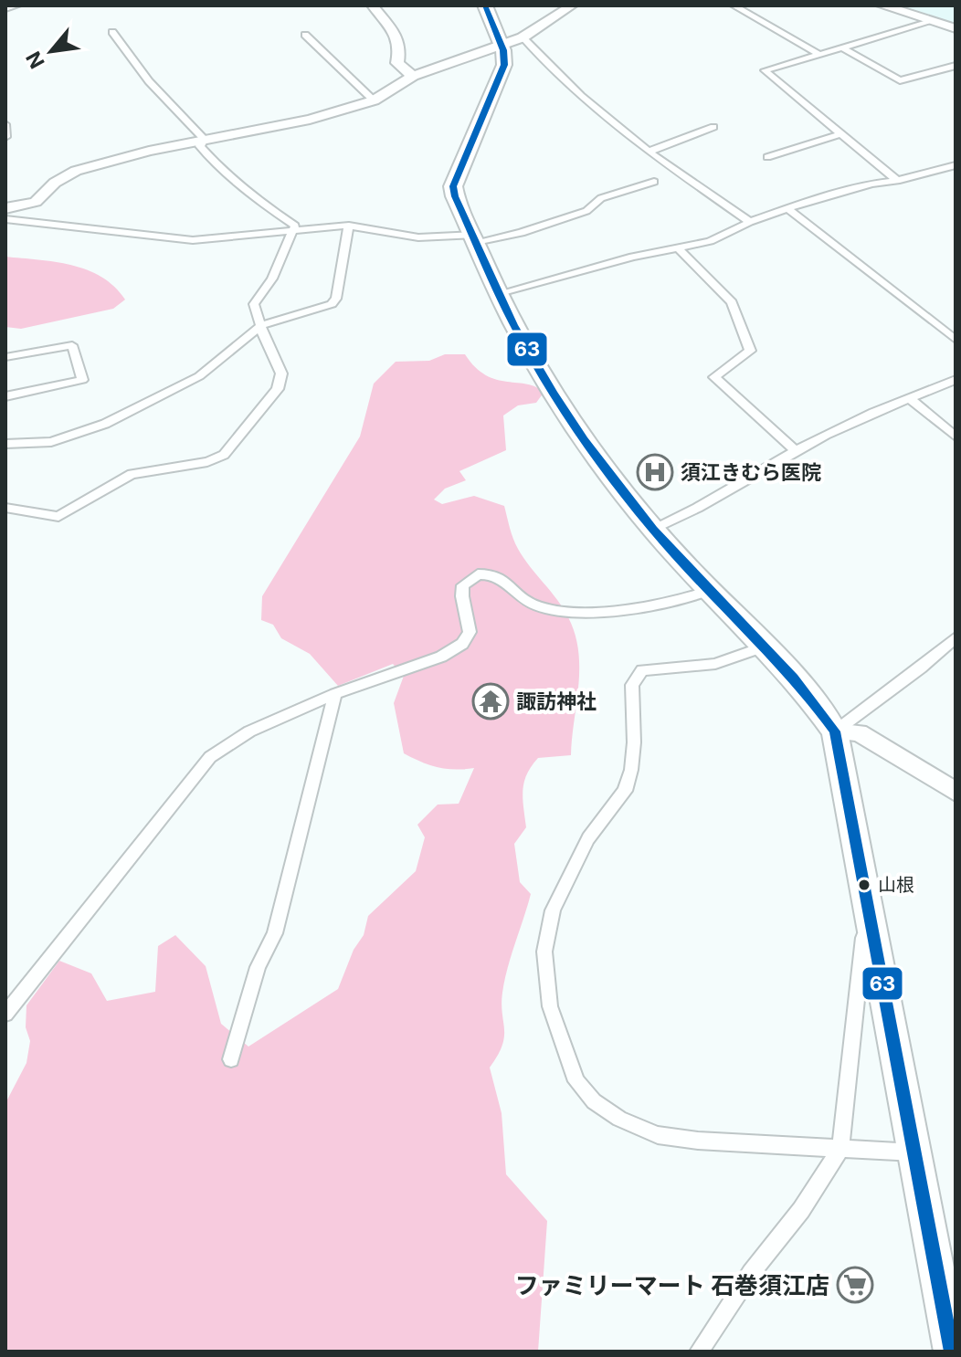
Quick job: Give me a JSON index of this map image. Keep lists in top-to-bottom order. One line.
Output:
{"places":{"hospital":["須江きむら医院"],"temple":["諏訪神社"],"other":["山根"],"supermarket":["ファミリーマート 石巻須江店"]},"lines":["transit line 63"],"north":"bottom left"}
